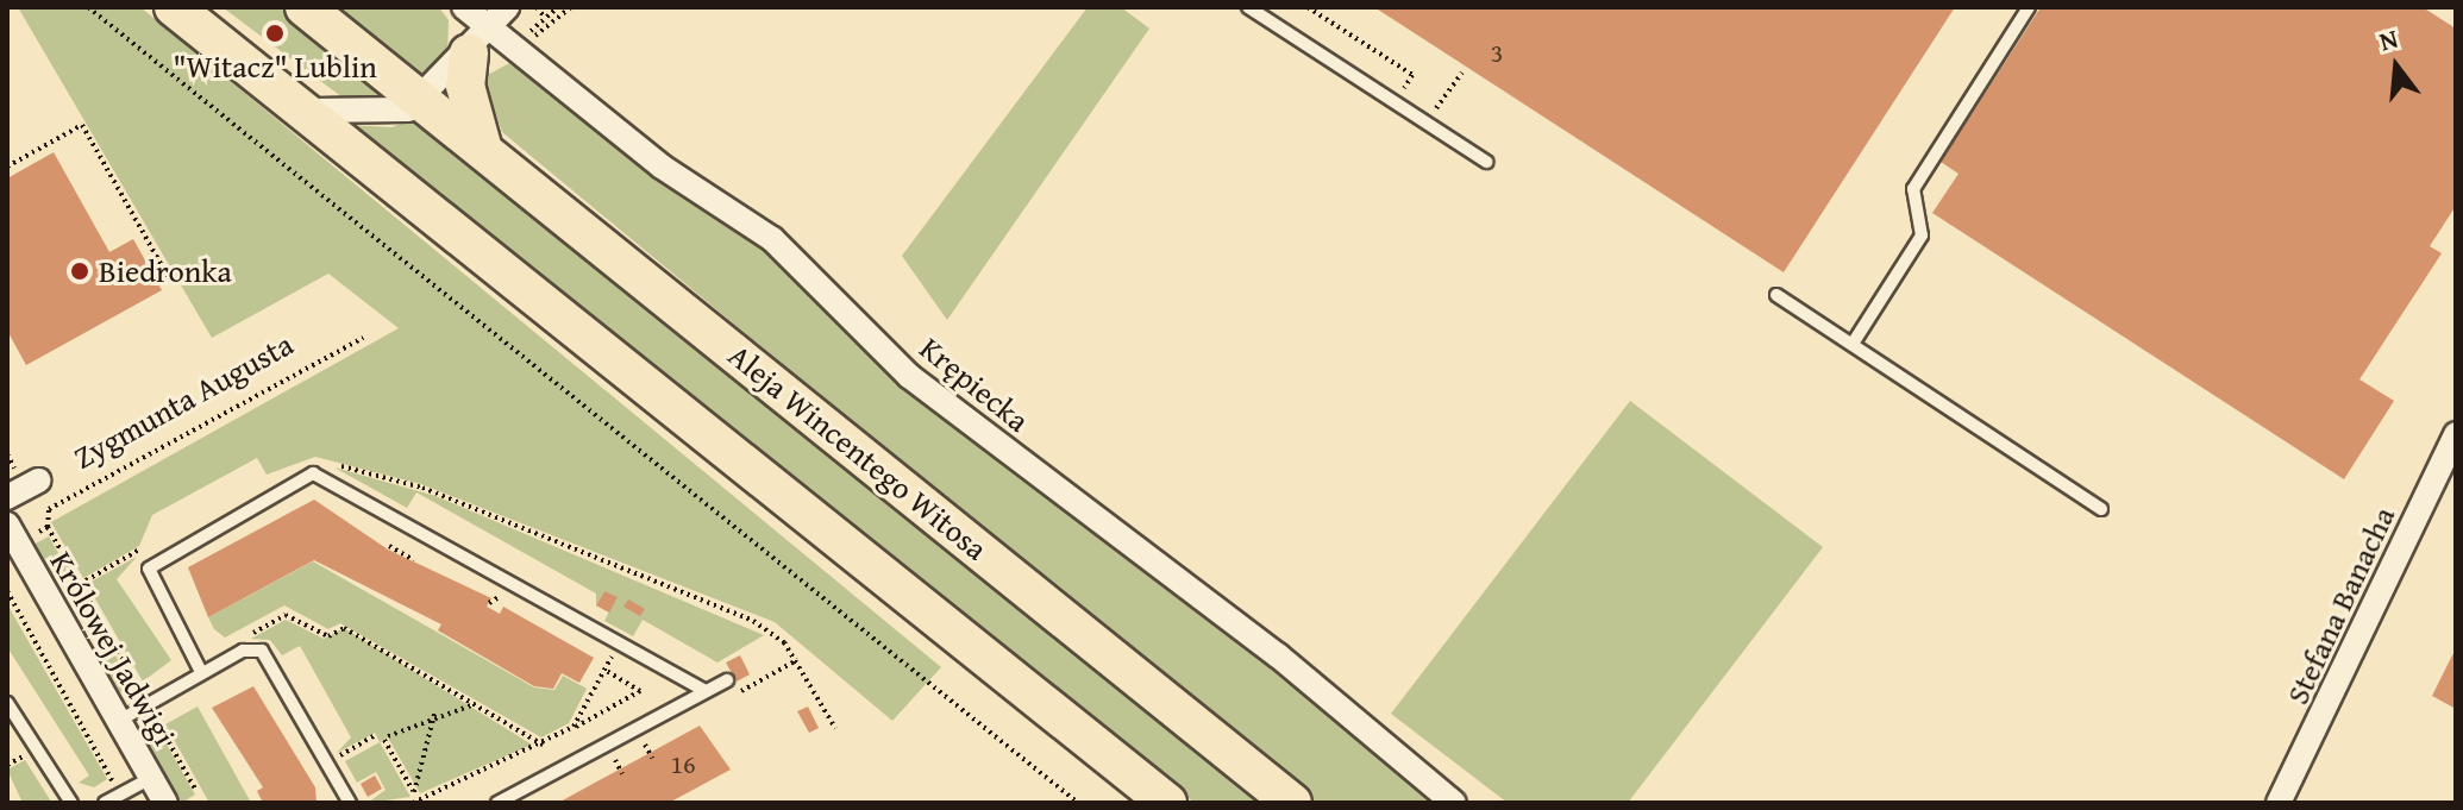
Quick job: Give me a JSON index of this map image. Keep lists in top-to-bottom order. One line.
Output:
{"streets":{"main road":["Aleja Wincentego Witosa"],"street":["Krępiecka","Zygmunta Augusta","Stefana Banacha","Królowej Jadwigi"]},"places":["\"Witacz\" Lublin","Biedronka"],"house_numbers":["3","16"],"north":"top"}
